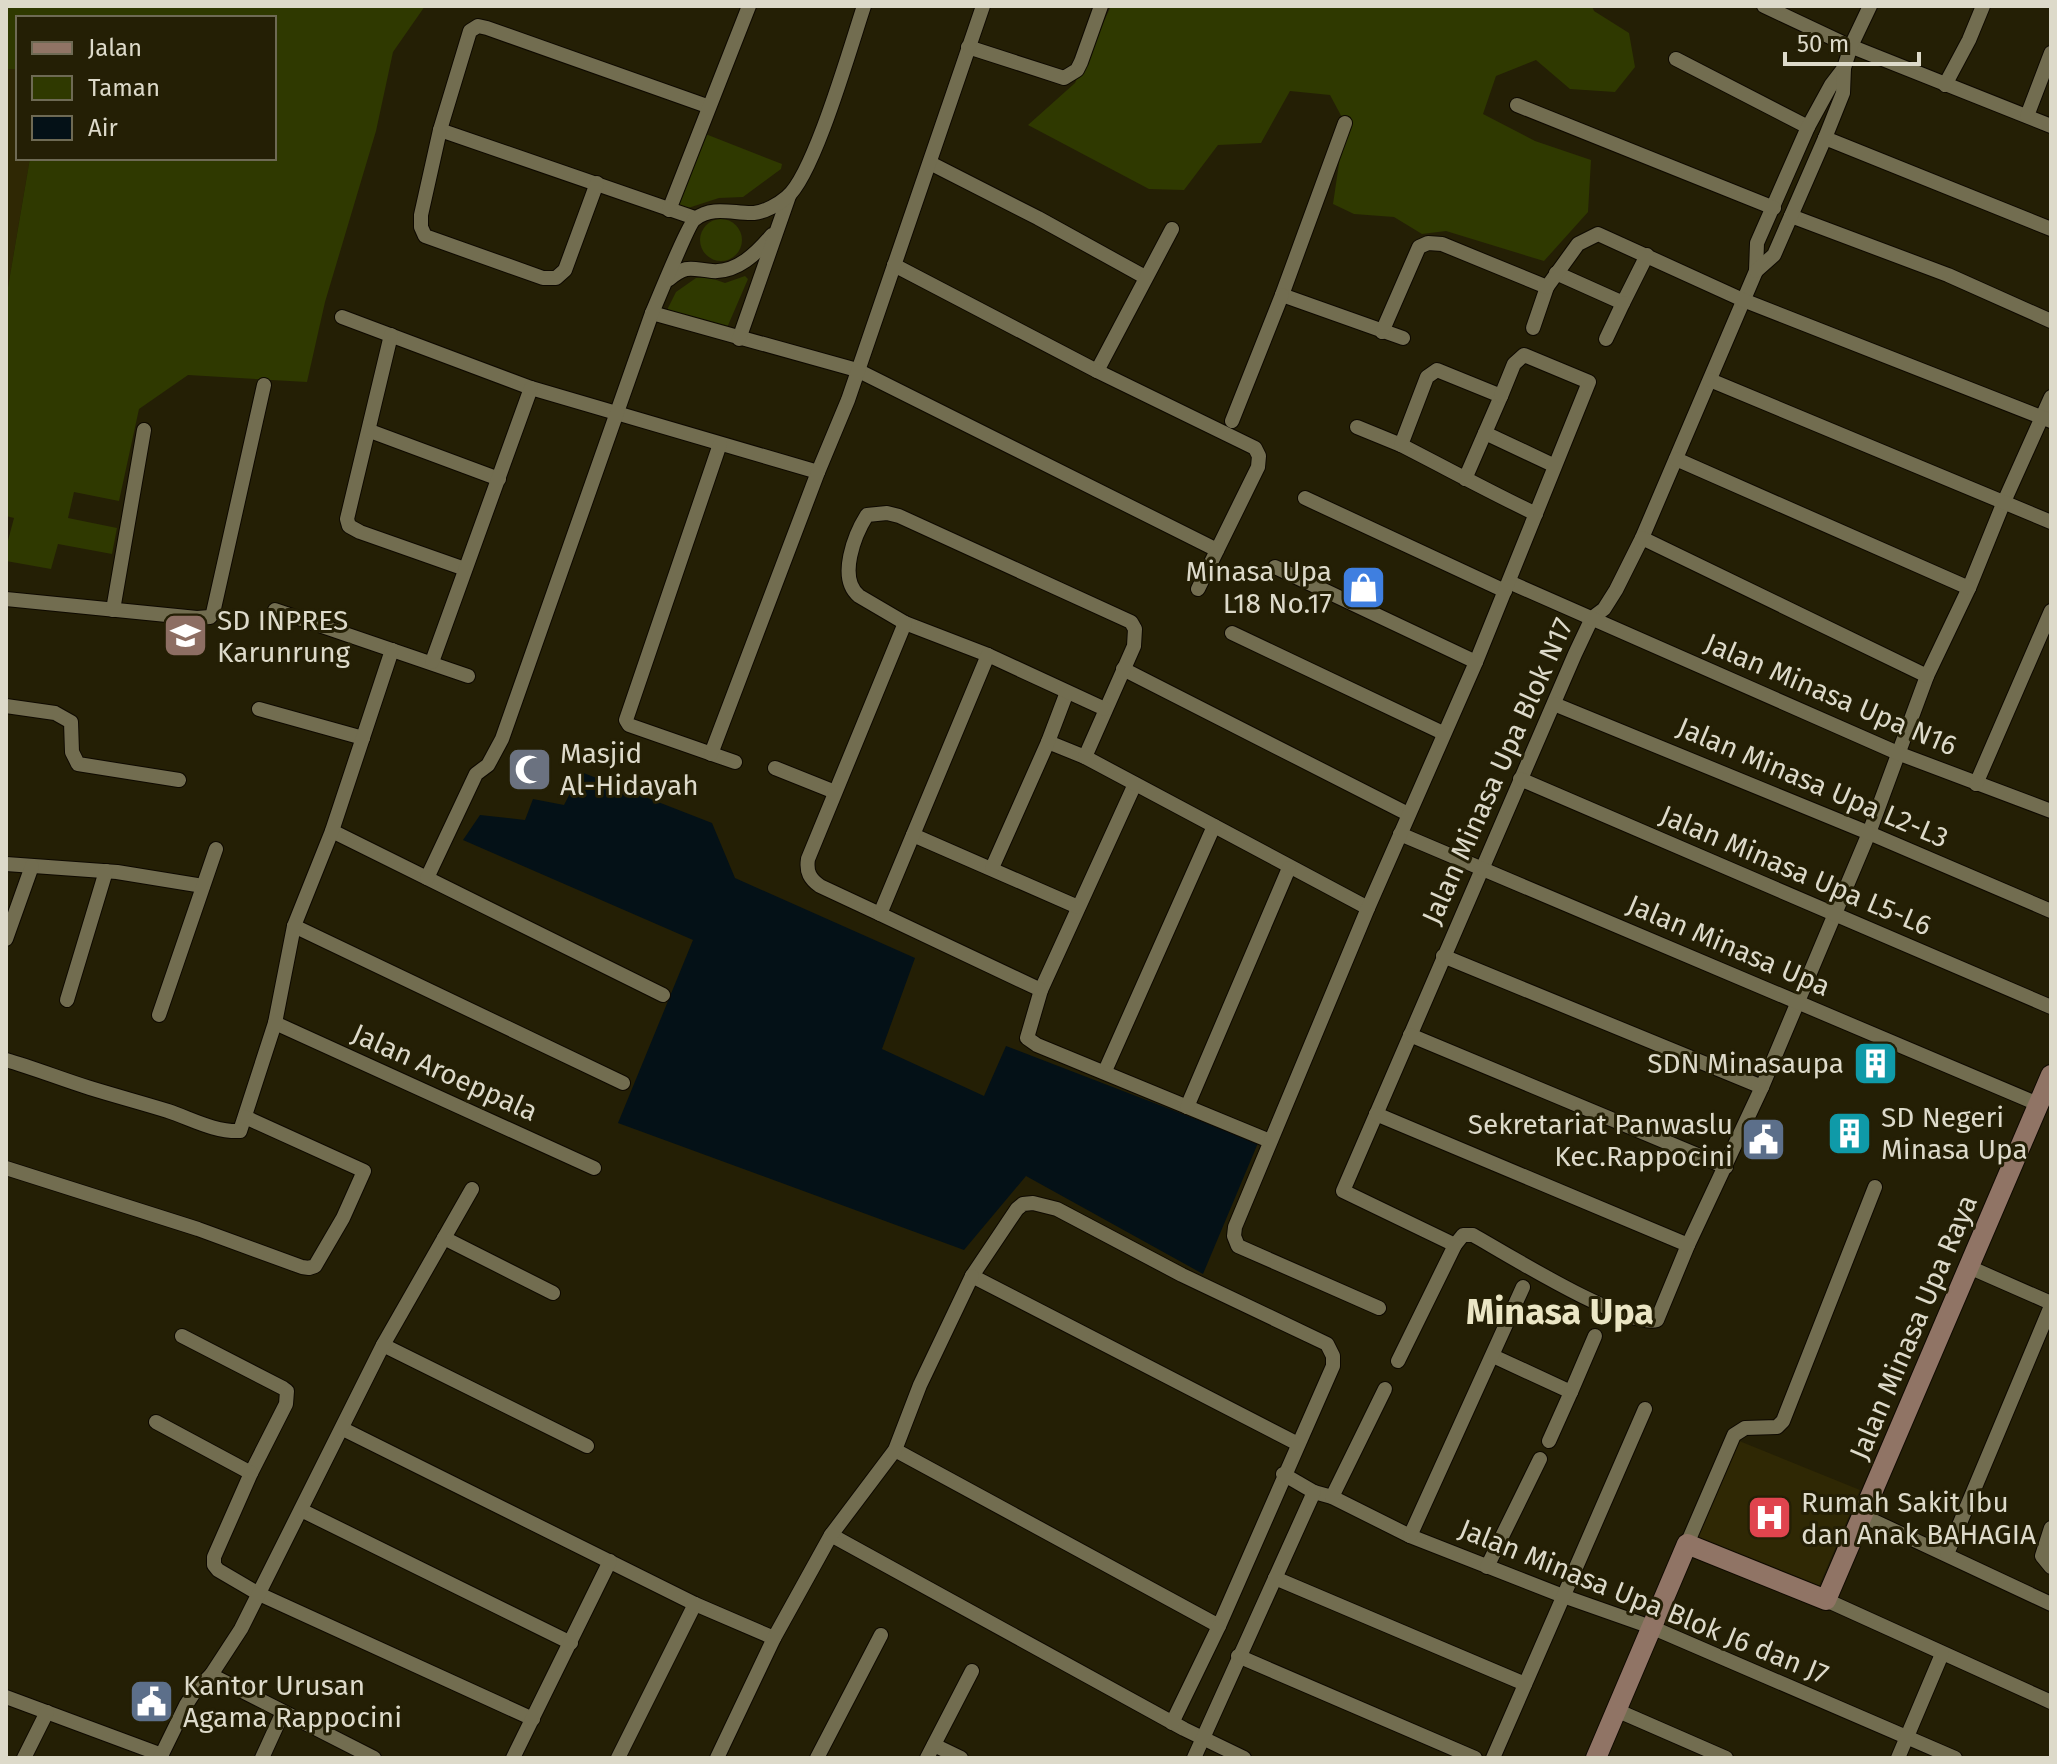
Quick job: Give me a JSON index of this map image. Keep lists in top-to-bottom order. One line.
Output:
{"streets":{"street":["Jalan Minasa Upa N16","Jalan Minasa Upa Blok N17","Jalan Minasa Upa L2-L3","Jalan Minasa Upa L5-L6","Jalan Minasa Upa","Jalan Aroeppala","Jalan Minasa Upa Raya","Jalan Minasa Upa Blok J6 dan J7"]},"crossings":[["Jalan Minasa Upa N16","Jalan Minasa Upa Blok N17"],["Jalan Minasa Upa Blok N17","Jalan Minasa Upa L2-L3"],["Jalan Minasa Upa Blok N17","Jalan Minasa Upa L5-L6"],["Jalan Minasa Upa Blok N17","Jalan Minasa Upa"],["Jalan Minasa Upa","Jalan Minasa Upa Raya"]],"districts":["Minasa Upa"],"places":{"shop":["Minasa Upa L18 No.17"],"school or university":["SD INPRES Karunrung"],"mosque":["Masjid Al-Hidayah"],"building":["SDN Minasaupa","SD Negeri Minasa Upa"],"public building":["Sekretariat Panwaslu Kec.Rappocini","Kantor Urusan Agama Rappocini"],"hospital":["Rumah Sakit Ibu dan Anak BAHAGIA"]},"legend":["Jalan","Taman","Air"],"scale_bar":"50 m"}
